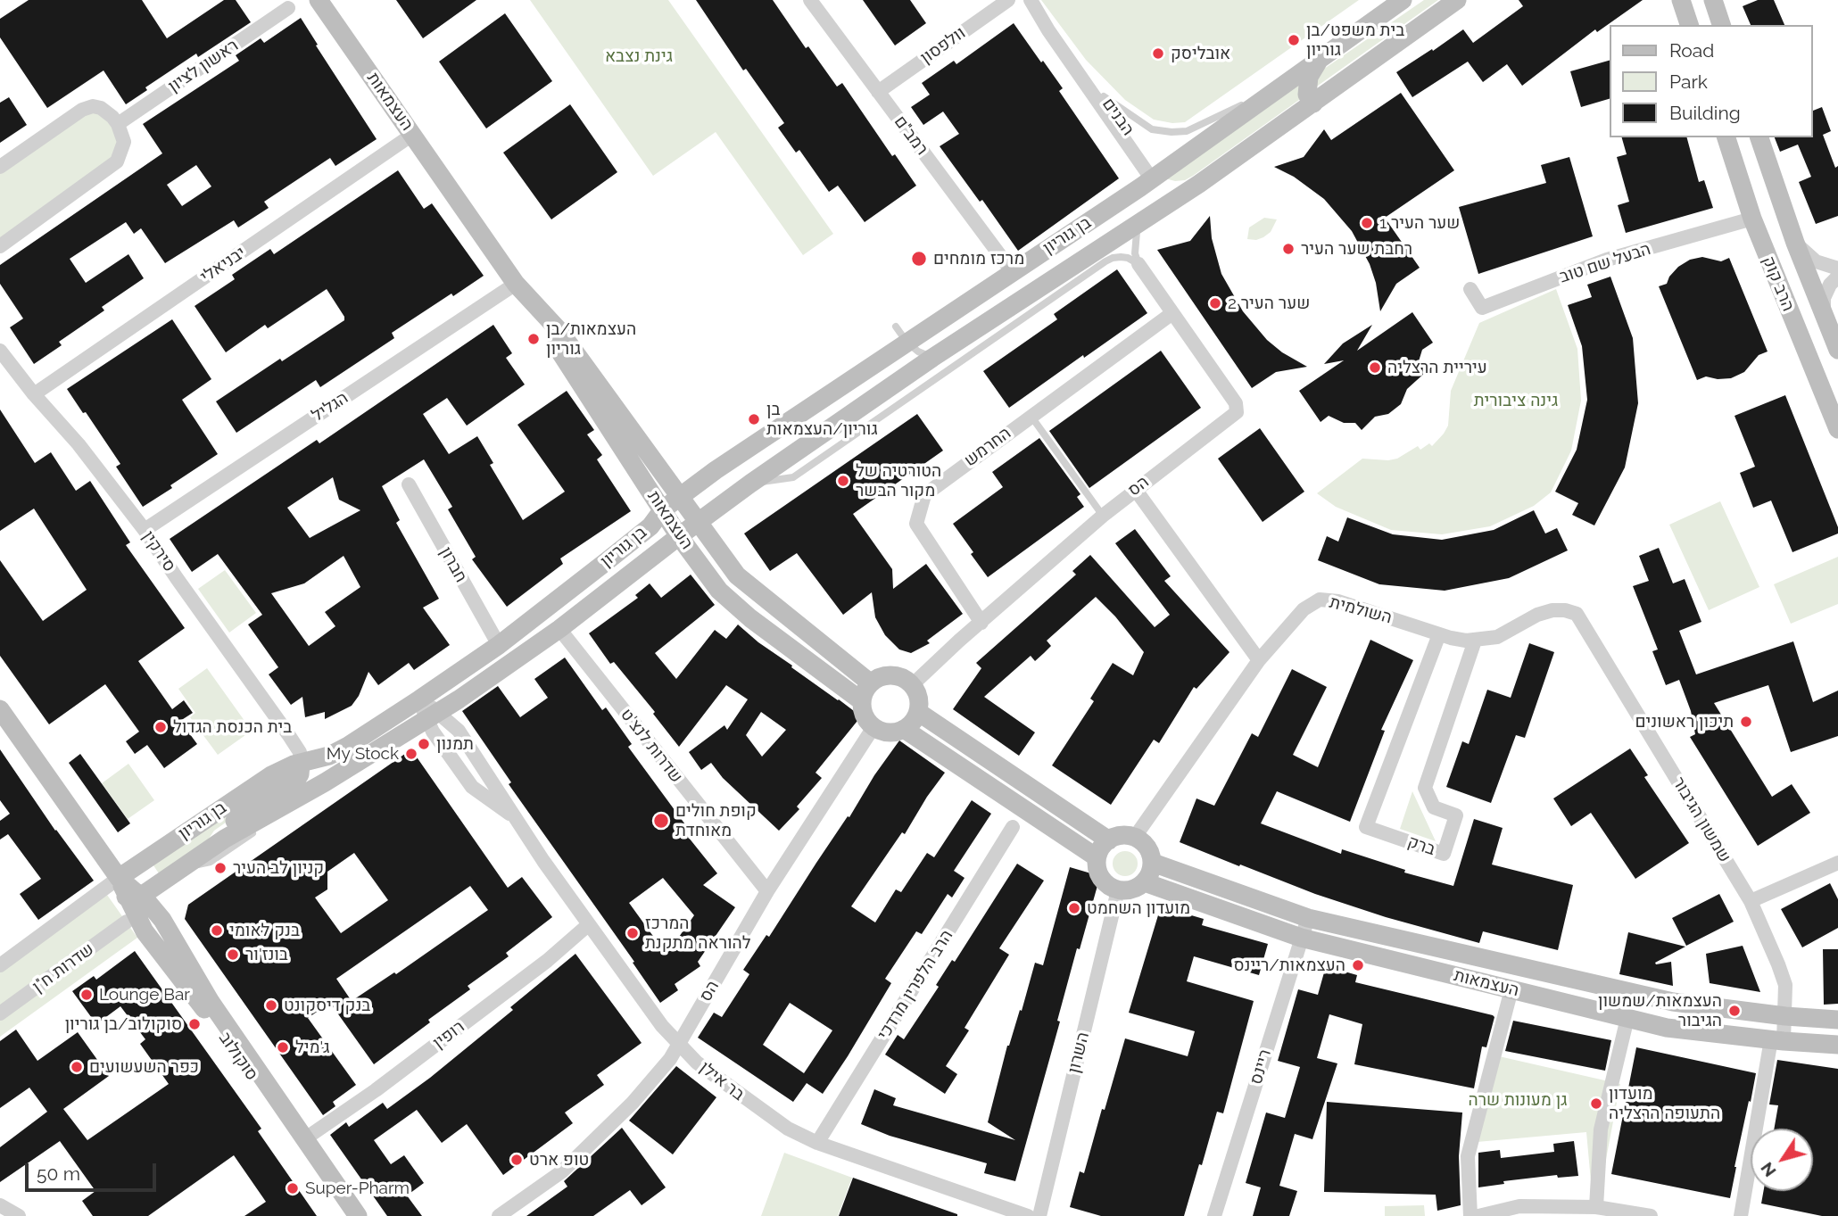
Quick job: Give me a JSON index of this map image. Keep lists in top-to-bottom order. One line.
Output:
{"streets":{"street":["וולפסון","ראשון לציון","העצמאות","הבנים","רמב\"ם","בן גוריון","הבעל שם טוב","יבניאלי","הרב קוק","הגליל","החרמש","הס","סירקין","חברון","השולמית","שדרות לנצ'ט","שמשון הגיבור","ברק","שדרות ח\"ן","הרב הלפרין מרדכי","רופין","השרון","סוקולוב","ריינס","בר אילן"]},"crossings":[["וולפסון","רמב\"ם"],["העצמאות","בן גוריון"],["העצמאות","יבניאלי"],["העצמאות","הגליל"],["העצמאות","הס"],["העצמאות","שמשון הגיבור"],["העצמאות","השרון"],["העצמאות","ריינס"],["הבנים","בן גוריון"],["רמב\"ם","בן גוריון"],["בן גוריון","סירקין"],["בן גוריון","חברון"],["בן גוריון","שדרות לנצ'ט"],["בן גוריון","סוקולוב"],["בן גוריון","בר אילן"],["הבעל שם טוב","הרב קוק"],["יבניאלי","סירקין"],["הגליל","סירקין"],["החרמש","הס"],["הס","שדרות לנצ'ט"],["הס","בר אילן"],["השולמית","שמשון הגיבור"],["השולמית","ברק"],["הרב הלפרין מרדכי","בר אילן"],["רופין","סוקולוב"],["רופין","בר אילן"]],"parks":["גינת נצבא","גינה ציבורית","גן מעונות שרה"],"places":["בית משפט/בן גוריון","אובליסק","שער העיר 1","רחבת שער העיר","מרכז מומחים","שער העיר 2","העצמאות/בן גוריון","עיריית הרצליה","בן גוריון/העצמאות","הטורטיה של מקור הבשר","תיכון ראשונים","בית הכנסת הגדול","תמנון","My Stock","קופת חולים מאוחדת","קניון לב העיר","מועדון השחמט","בנק לאומי","המרכז להוראה מתקנת","בונז'ור","העצמאות/ריינס","Lounge Bar","בנק דיסקונט","העצמאות/שמשון הגיבור","סוקולוב/בן גוריון","ג'מיל","כפר השעשועים","מועדון התעופה הרצליה","טופ ארט","Super-Pharm"],"legend":["Road","Park","Building"],"scale_bar":"50 m","north":"bottom left"}
